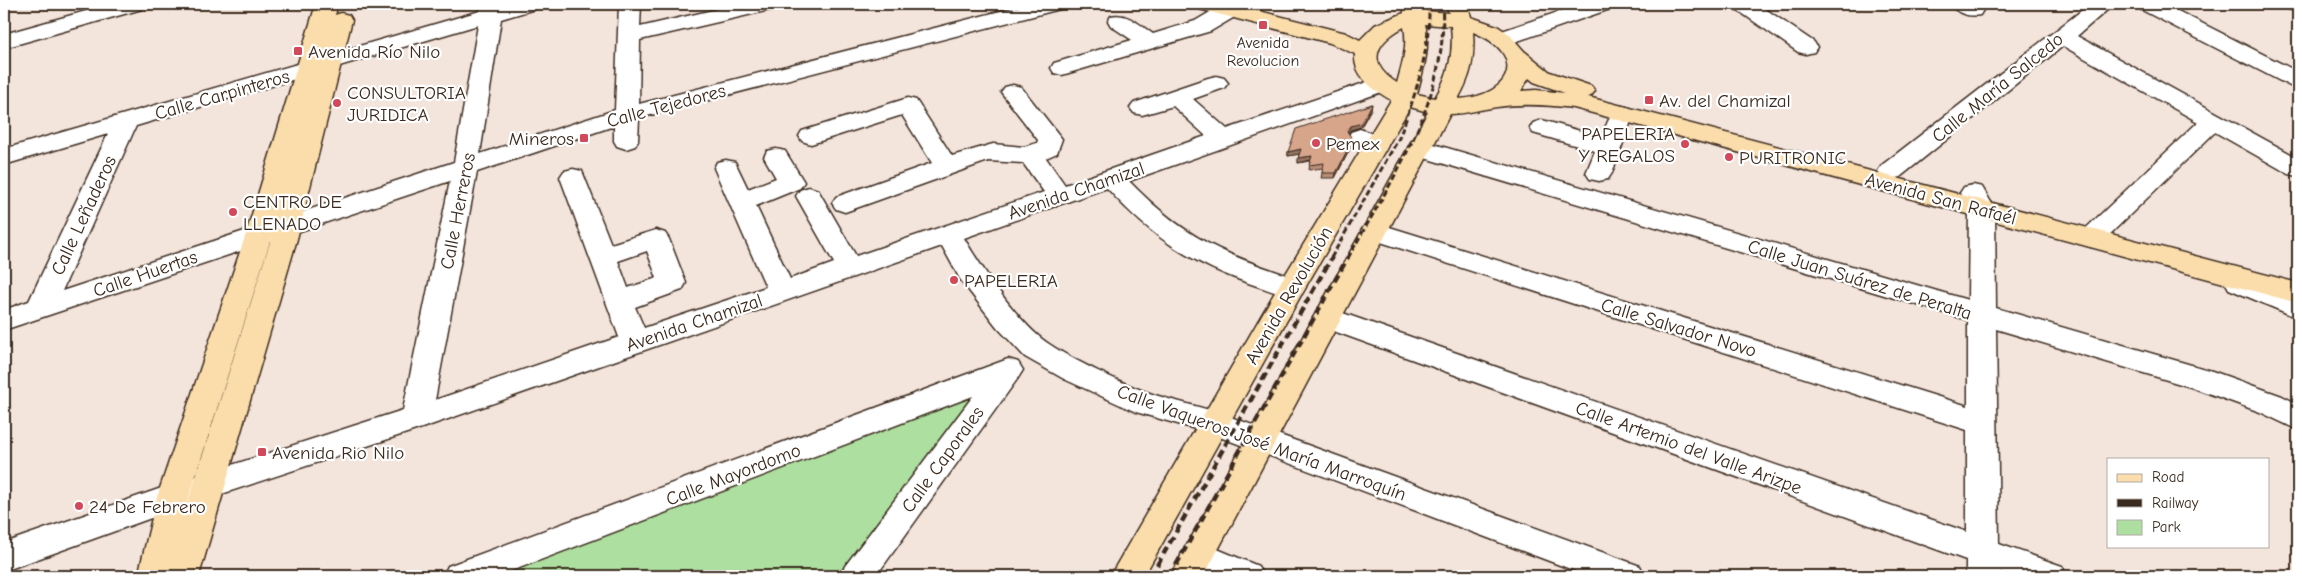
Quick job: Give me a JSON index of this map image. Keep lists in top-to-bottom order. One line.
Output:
{"streets":{"main road":["Avenida San Rafaél","Avenida Revolución"],"street":["Calle María Salcedo","Calle Carpinteros","Calle Tejedores","Avenida Chamizal","Calle Herreros","Calle Leñaderos","Calle Huertas","Calle Juan Suárez de Peralta","Calle Salvador Novo","Calle Vaqueros José María Marroquín","Calle Artemio del Valle Arizpe","Calle Caporales","Calle Mayordomo"]},"crossings":[["Calle María Salcedo","Avenida San Rafaél"],["Calle Carpinteros","Calle Herreros"],["Calle Carpinteros","Calle Leñaderos"],["Calle Tejedores","Calle Herreros"],["Calle Tejedores","Calle Huertas"],["Avenida Chamizal","Avenida San Rafaél"],["Avenida Chamizal","Calle Herreros"],["Avenida Chamizal","Avenida Revolución"],["Avenida Chamizal","Calle Vaqueros José María Marroquín"],["Avenida San Rafaél","Avenida Revolución"],["Calle Leñaderos","Calle Huertas"],["Avenida Revolución","Calle Vaqueros José María Marroquín"],["Calle Vaqueros José María Marroquín","Calle Caporales"],["Calle Caporales","Calle Mayordomo"]],"places":{"transit":["Avenida Revolucion","Avenida Río Nilo","Av. del Chamizal","Mineros","Avenida Rio Nilo"],"other":["CONSULTORIA JURIDICA","Pemex","PAPELERIA Y REGALOS","PURITRONIC","CENTRO DE LLENADO","PAPELERIA","24 De Febrero"]},"legend":["Road","Railway","Park"]}
